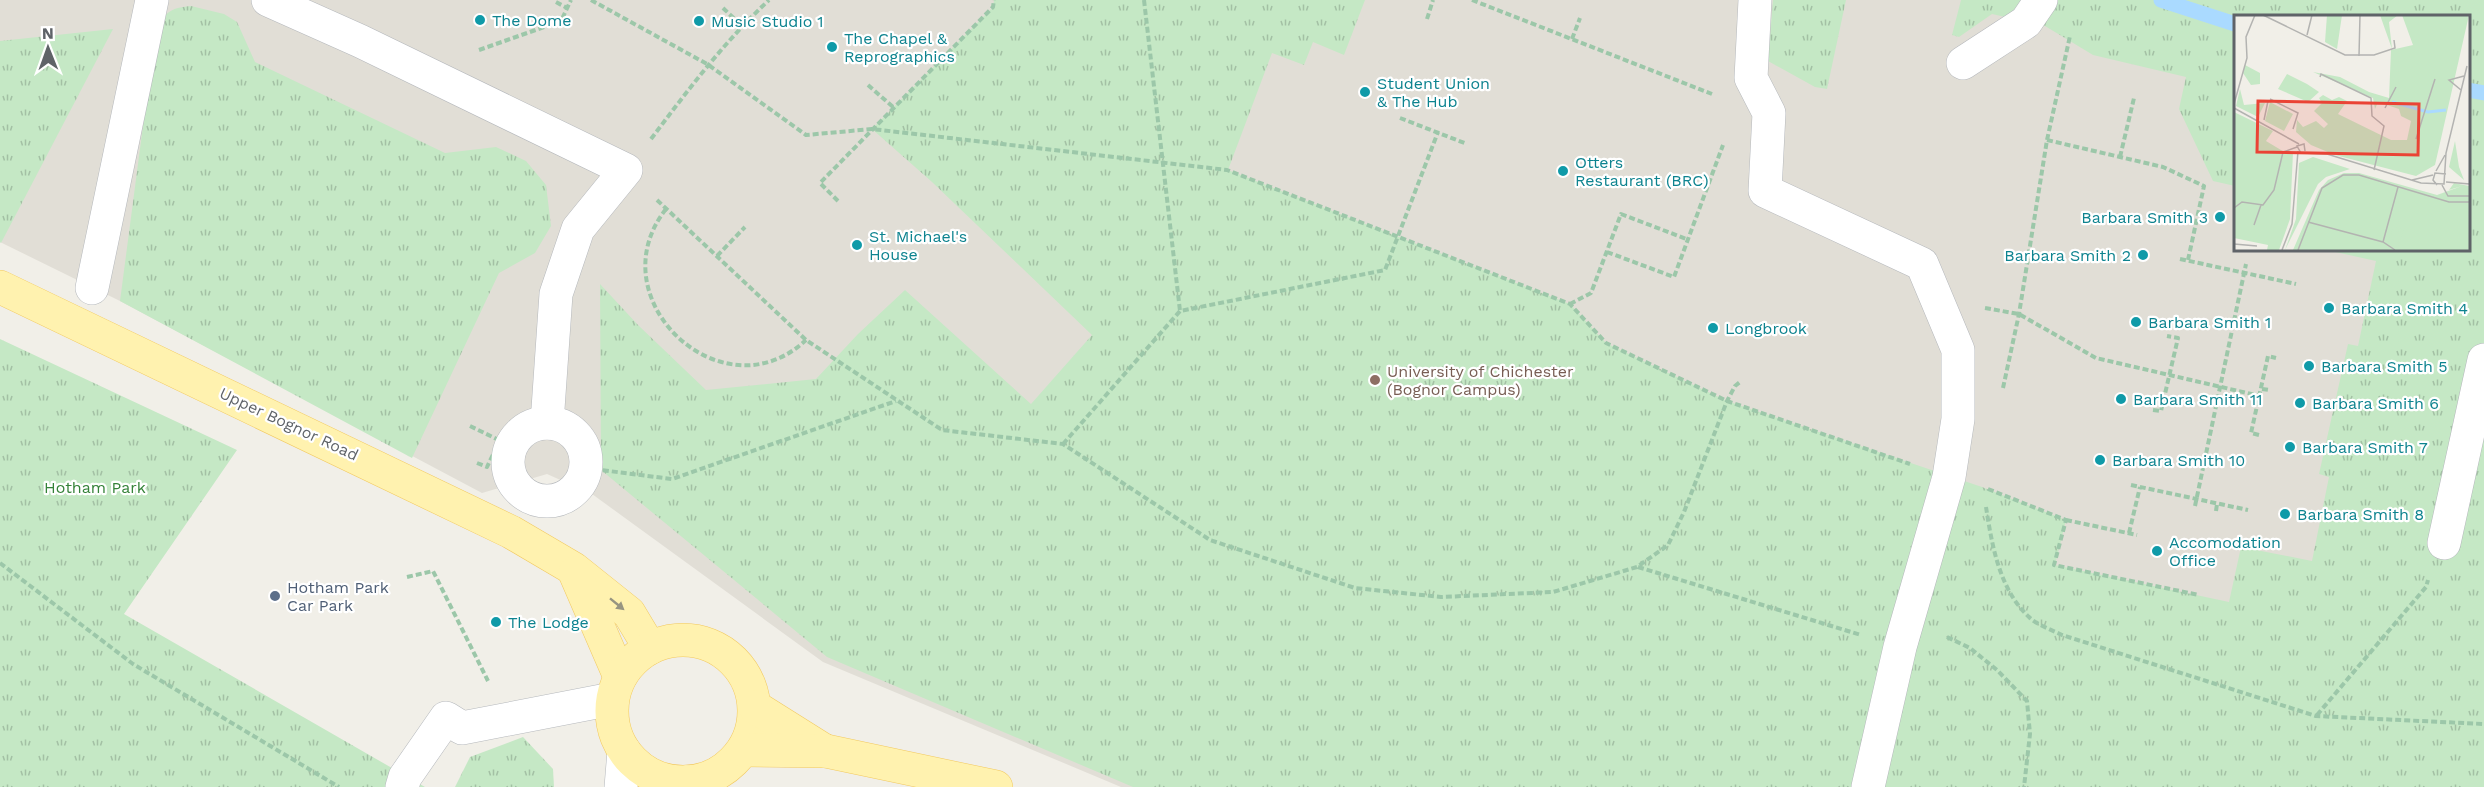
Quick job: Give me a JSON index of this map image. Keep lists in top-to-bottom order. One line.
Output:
{"streets":{"main road":["Upper Bognor Road"]},"parks":["Hotham Park"],"places":["The Dome","Music Studio 1","The Chapel & Reprographics","Student Union & The Hub","Otters Restaurant (BRC)","Barbara Smith 3","St. Michael's House","Barbara Smith 2","Barbara Smith 4","Barbara Smith 1","Longbrook","Barbara Smith 5","University of Chichester (Bognor Campus)","Barbara Smith 11","Barbara Smith 6","Barbara Smith 7","Barbara Smith 10","Barbara Smith 8","Accomodation Office","Hotham Park Car Park","The Lodge"],"north":"top"}
